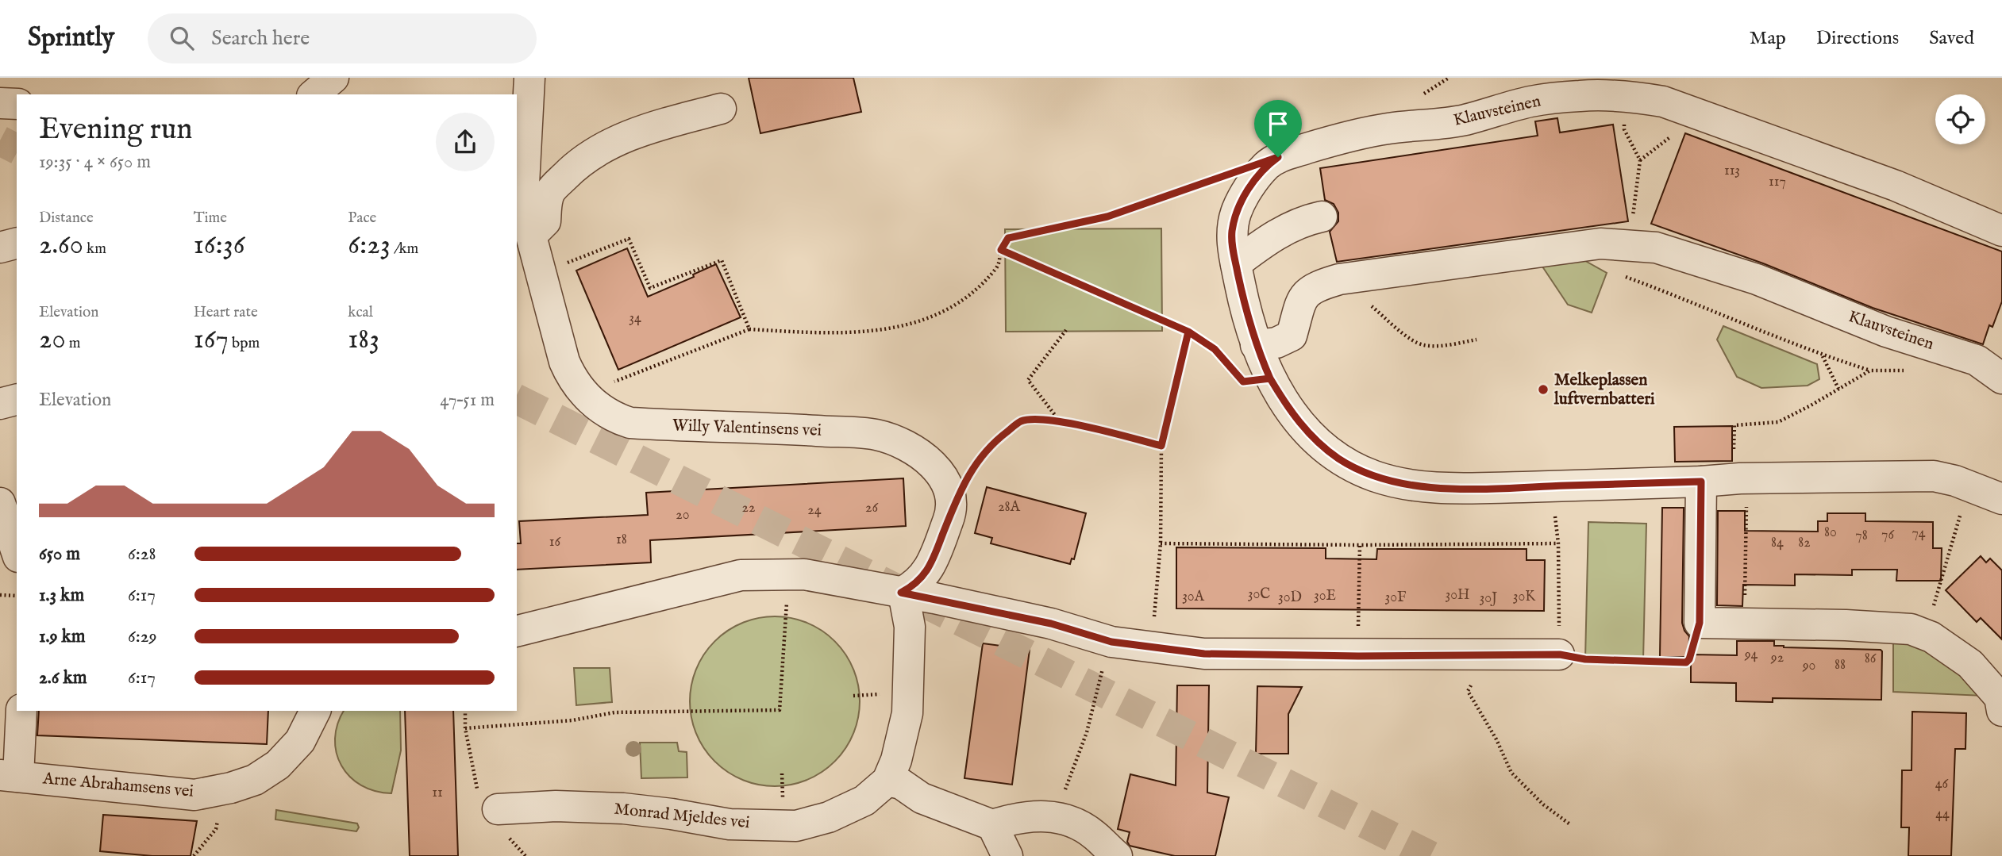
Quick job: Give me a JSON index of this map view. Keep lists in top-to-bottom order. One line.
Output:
{"streets":{"street":["Klauvsteinen","Willy Valentinsens vei","Arne Abrahamsens vei","Monrad Mjeldes vei"]},"places":["Melkeplassen luftvernbatteri"],"house_numbers":["113","117","34","28A","22","26","24","20","80","74","76","78","18","16","84","82","30C","30H","30E","30A","30K","30D","30F","30J","94","92","86","88","90","46","11","44"],"page":{"header":"Sprintly","search":"Search here","nav":["Map","Directions","Saved"],"heading":["Evening run","19:35 · 4 × 650 m"],"stats":[["Distance","2.60 km"],["Time","16:36"],["Pace","6:23 /km"],["Elevation","20 m"],["Heart rate","167 bpm"],["kcal","183"]],"chart":["Elevation","47–51 m"],"list":[{"name":"650 m","note":"6:28"},{"name":"1.3 km","note":"6:17"},{"name":"1.9 km","note":"6:29"},{"name":"2.6 km","note":"6:17"}]}}
